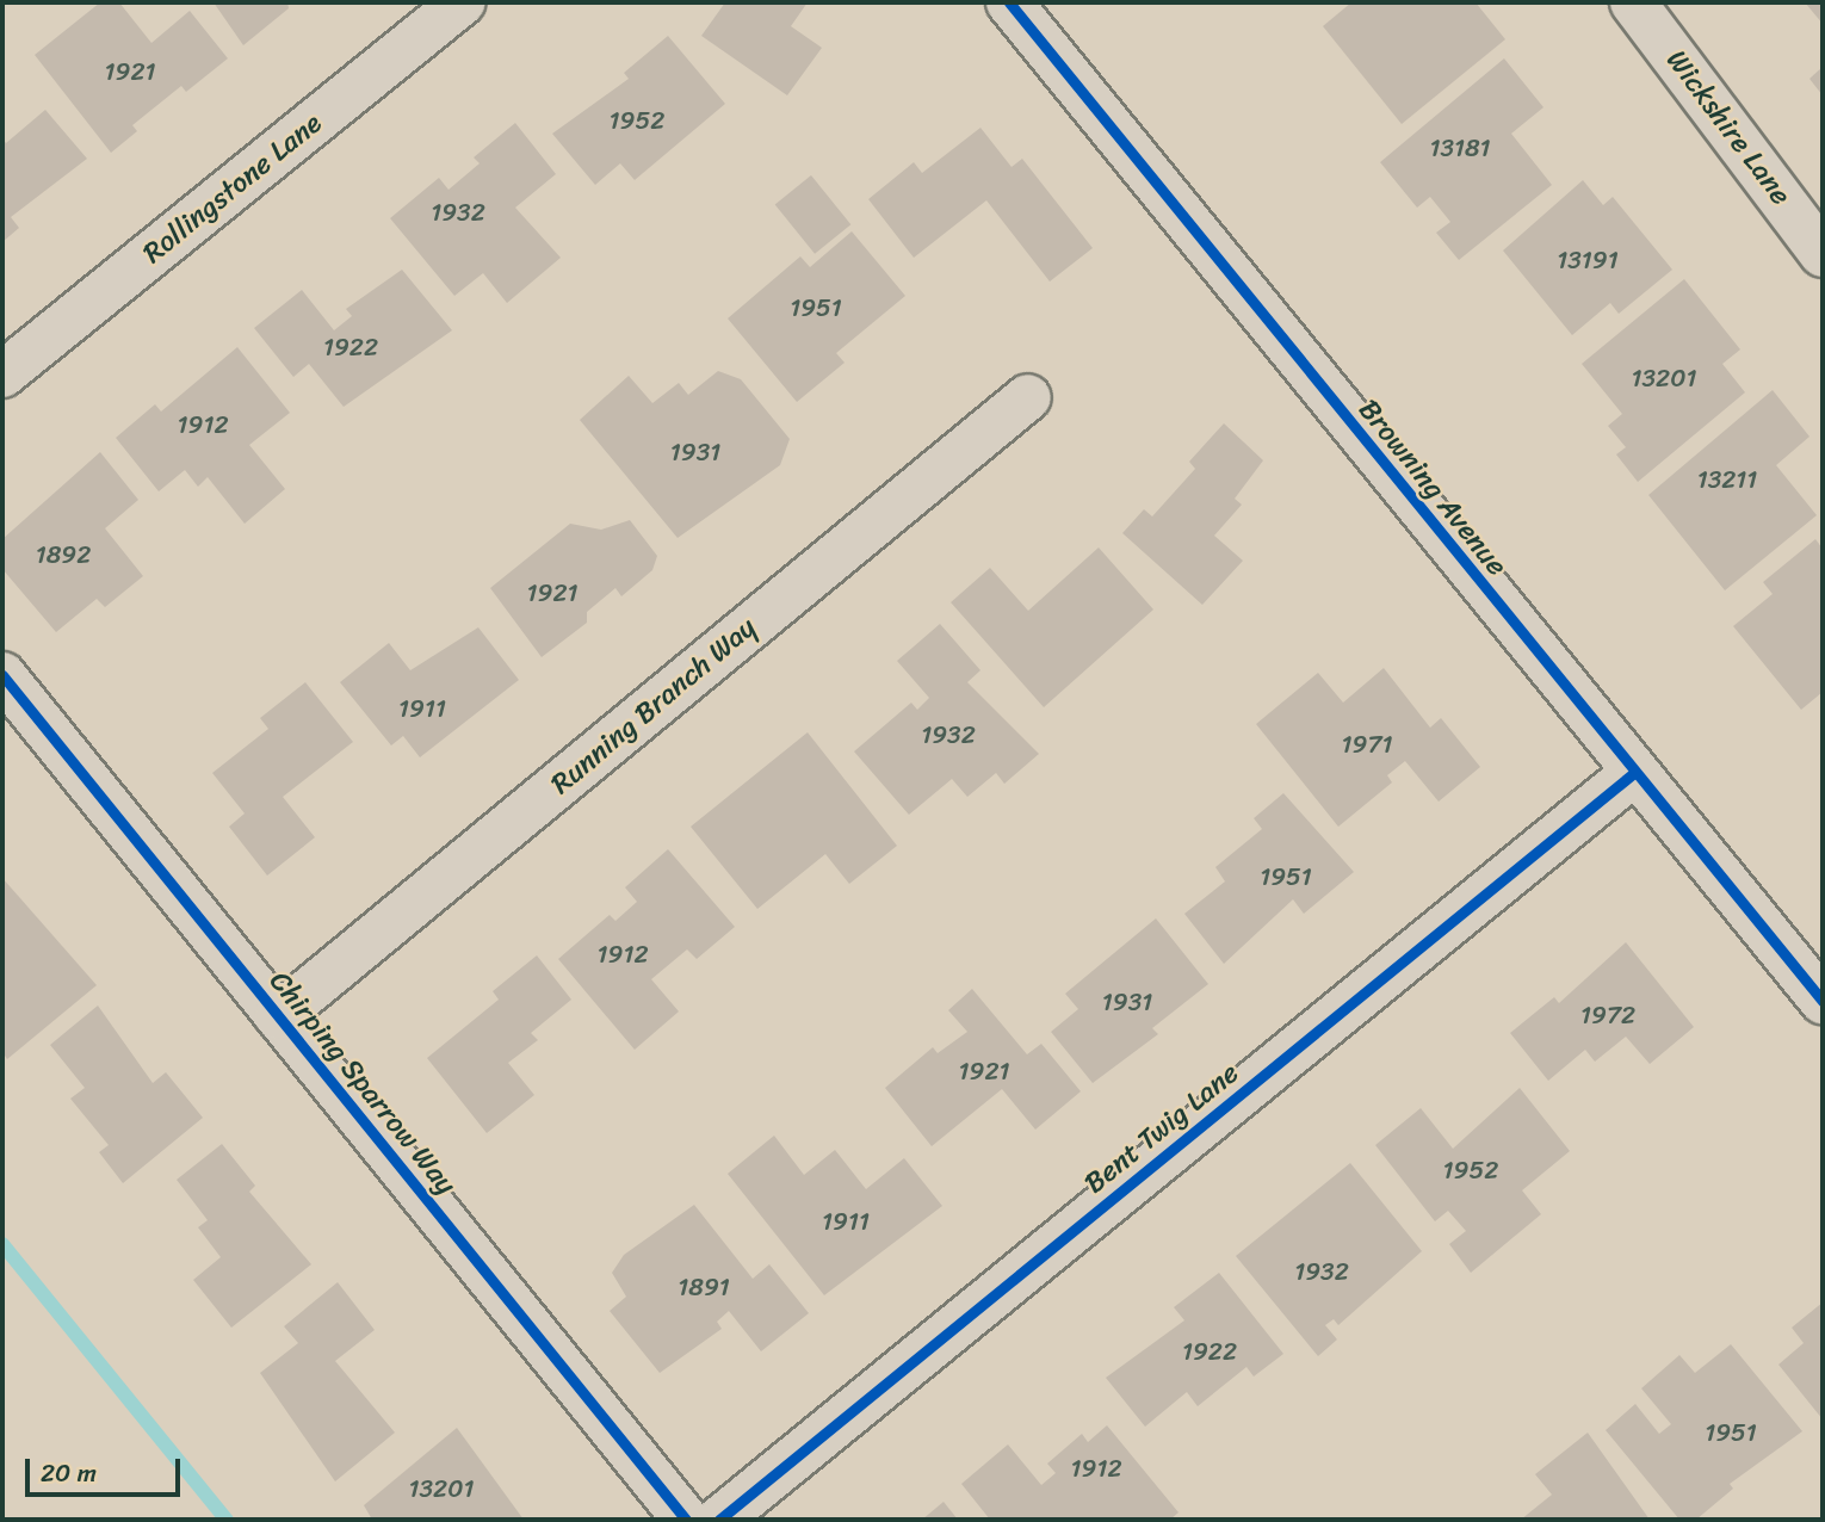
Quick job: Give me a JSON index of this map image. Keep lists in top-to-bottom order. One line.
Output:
{"streets":{"street":["Wickshire Lane","Rollingstone Lane","Browning Avenue","Running Branch Way","Chirping Sparrow Way","Bent Twig Lane"]},"crossings":[["Browning Avenue","Bent Twig Lane"],["Running Branch Way","Chirping Sparrow Way"]],"house_numbers":["1921","1952","13181","1932","13191","1951","1922","13201","1912","1931","13211","1892","1921","1911","1932","1971","1951","1912","1931","1972","1921","1952","1911","1932","1891","1922","1951","1912","13201"],"scale_bar":"20 m"}
